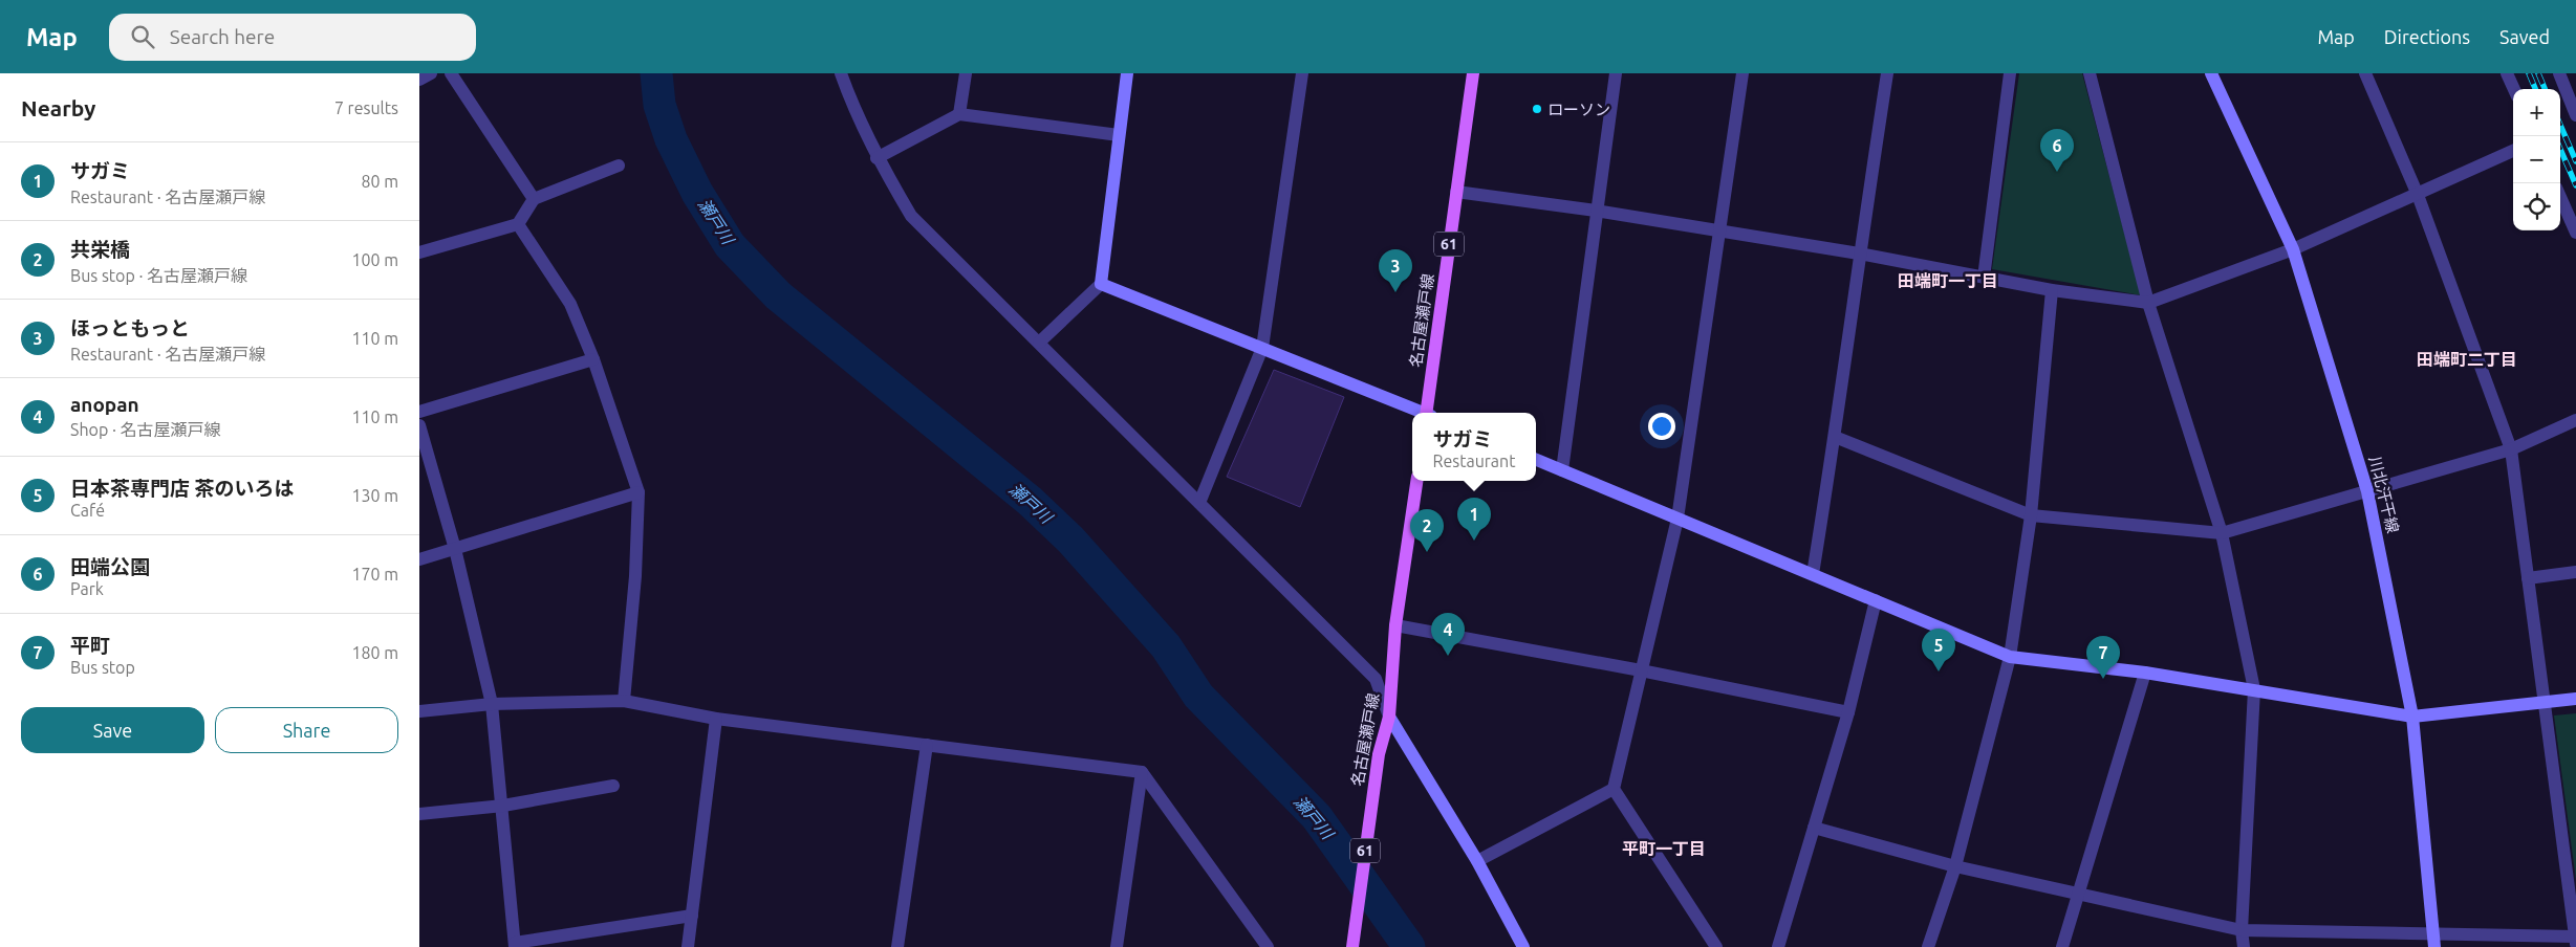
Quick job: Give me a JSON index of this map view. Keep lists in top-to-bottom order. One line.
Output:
{"streets":{"main road":["61","名古屋瀬戸線"],"street":["川北汗干線"]},"districts":["田端町一丁目","田端町二丁目","平町一丁目"],"water":["瀬戸川"],"places":["ローソン"],"page":{"header":"Map","search":"Search here","nav":["Map","Directions","Saved"],"heading":["Nearby","7 results"],"map_buttons":["+","−"],"pins":["6","3","1","2","4","5","7"],"list":[{"mark":"1","name":"サガミ","note":"Restaurant · 名古屋瀬戸線","value":"80 m"},{"mark":"2","name":"共栄橋","note":"Bus stop · 名古屋瀬戸線","value":"100 m"},{"mark":"3","name":"ほっともっと","note":"Restaurant · 名古屋瀬戸線","value":"110 m"},{"mark":"4","name":"anopan","note":"Shop · 名古屋瀬戸線","value":"110 m"},{"mark":"5","name":"日本茶専門店 茶のいろは","note":"Café","value":"130 m"},{"mark":"6","name":"田端公園","note":"Park","value":"170 m"},{"mark":"7","name":"平町","note":"Bus stop","value":"180 m"}],"popup":["サガミ","Restaurant"],"buttons":["Save","Share"]}}
